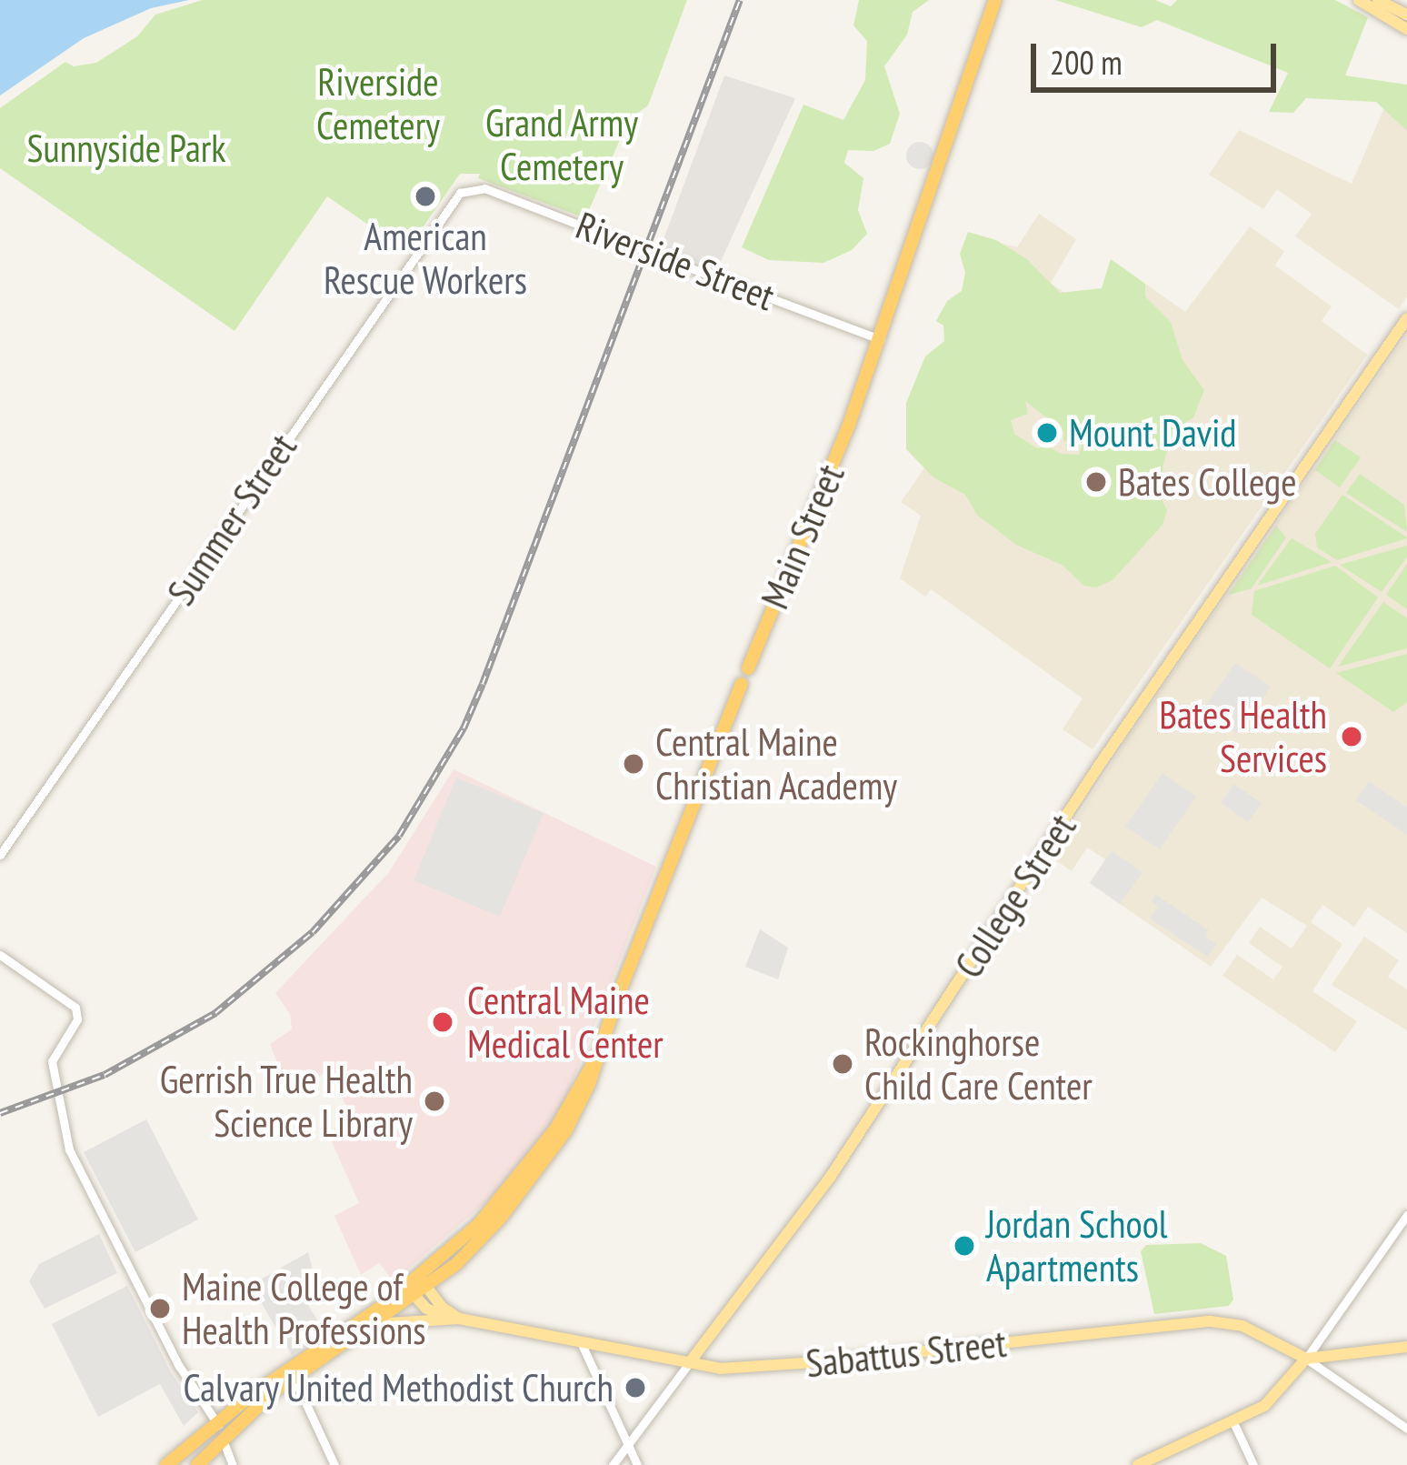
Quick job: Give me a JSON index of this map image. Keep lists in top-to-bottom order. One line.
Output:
{"streets":{"highway":["Main Street"],"main road":["College Street","Sabattus Street"],"street":["Riverside Street","Summer Street"]},"crossings":[["Riverside Street","Summer Street"],["Riverside Street","Main Street"],["College Street","Sabattus Street"]],"parks":["Riverside Cemetery","Grand Army Cemetery","Sunnyside Park"],"places":["American Rescue Workers","Mount David","Bates College","Bates Health Services","Central Maine Christian Academy","Central Maine Medical Center","Rockinghorse Child Care Center","Gerrish True Health Science Library","Jordan School Apartments","Maine College of Health Professions","Calvary United Methodist Church"],"scale_bar":"200 m"}
